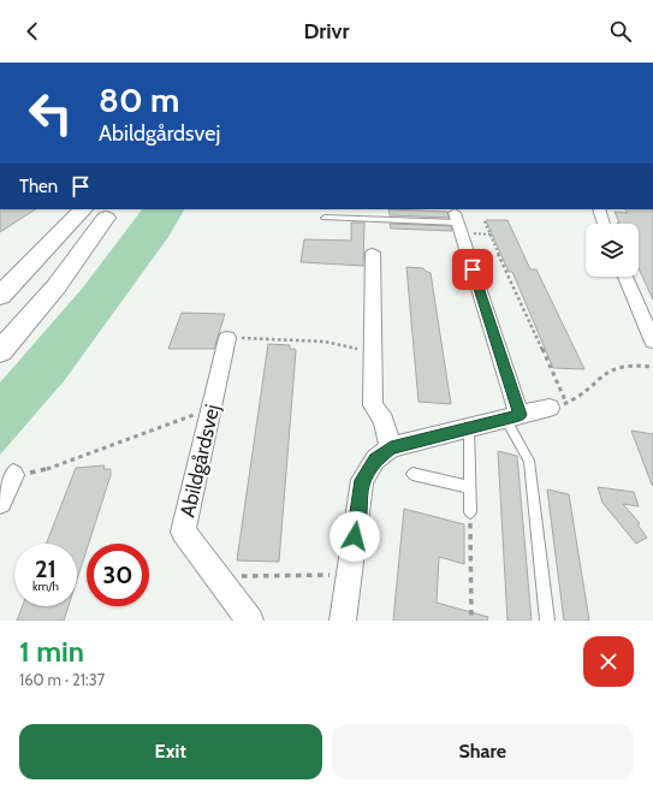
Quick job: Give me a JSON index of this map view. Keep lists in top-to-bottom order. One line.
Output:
{"streets":{"street":["Abildgårdsvej"]},"page":{"header":"Drivr","turn":["80 m","Abildgårdsvej"],"then":"Then","speed":"21 km/h","limit":"30","heading":["1 min","160 m · 21:37"],"buttons":["Exit","Share"]}}
